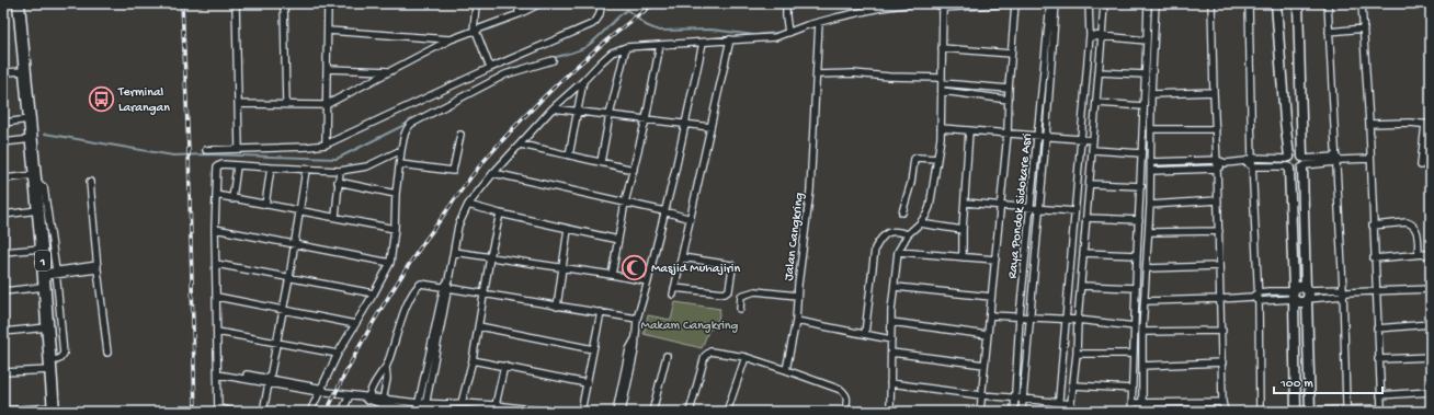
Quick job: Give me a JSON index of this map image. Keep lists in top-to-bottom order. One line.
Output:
{"streets":{"highway":["1"],"street":["Raya Pondok Sidokare Asri","Jalan Cangkring"]},"parks":["Makam Cangkring"],"places":{"bus stop":["Terminal Larangan"],"mosque":["Masjid Muhajirin"]},"scale_bar":"100 m"}
